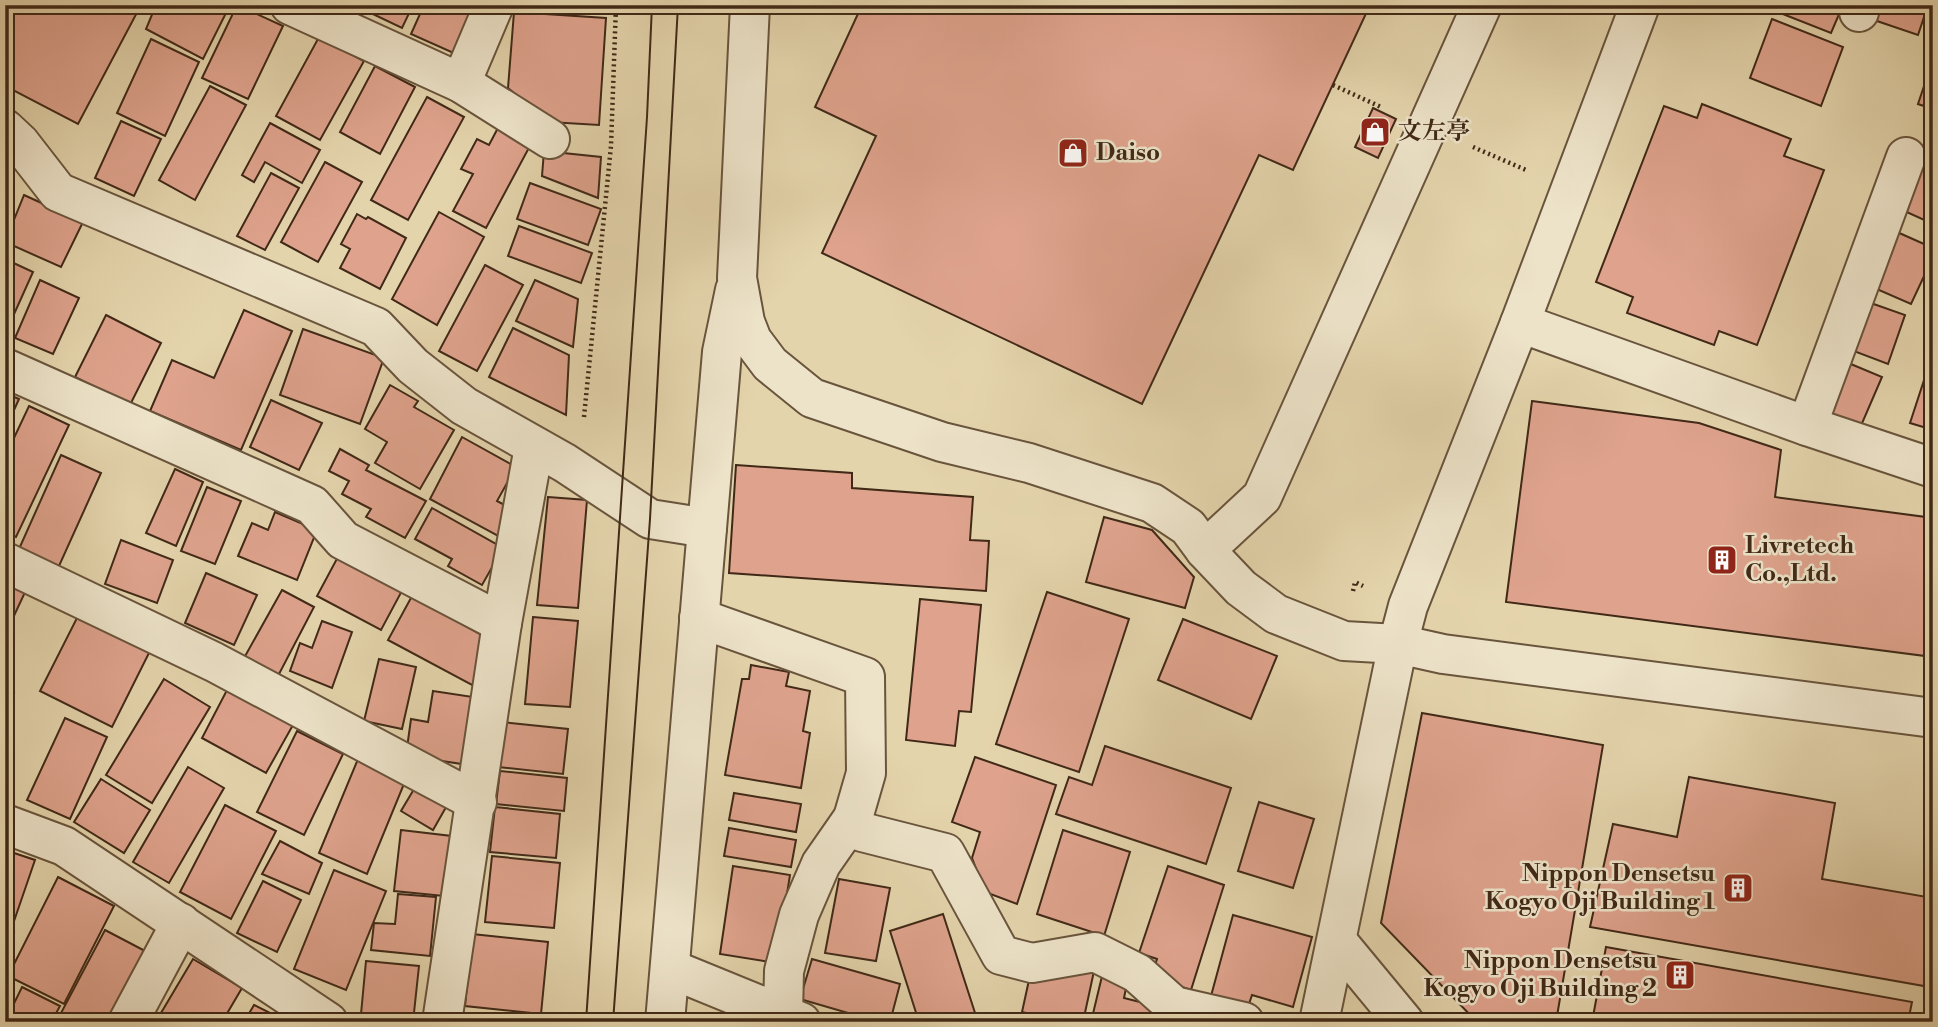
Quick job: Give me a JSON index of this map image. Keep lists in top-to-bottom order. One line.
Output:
{"places":{"shop":["文左亭","Daiso"],"building":["Livretech Co.,Ltd.","Nippon Densetsu Kogyo Oji Building 1","Nippon Densetsu Kogyo Oji Building 2"]}}
